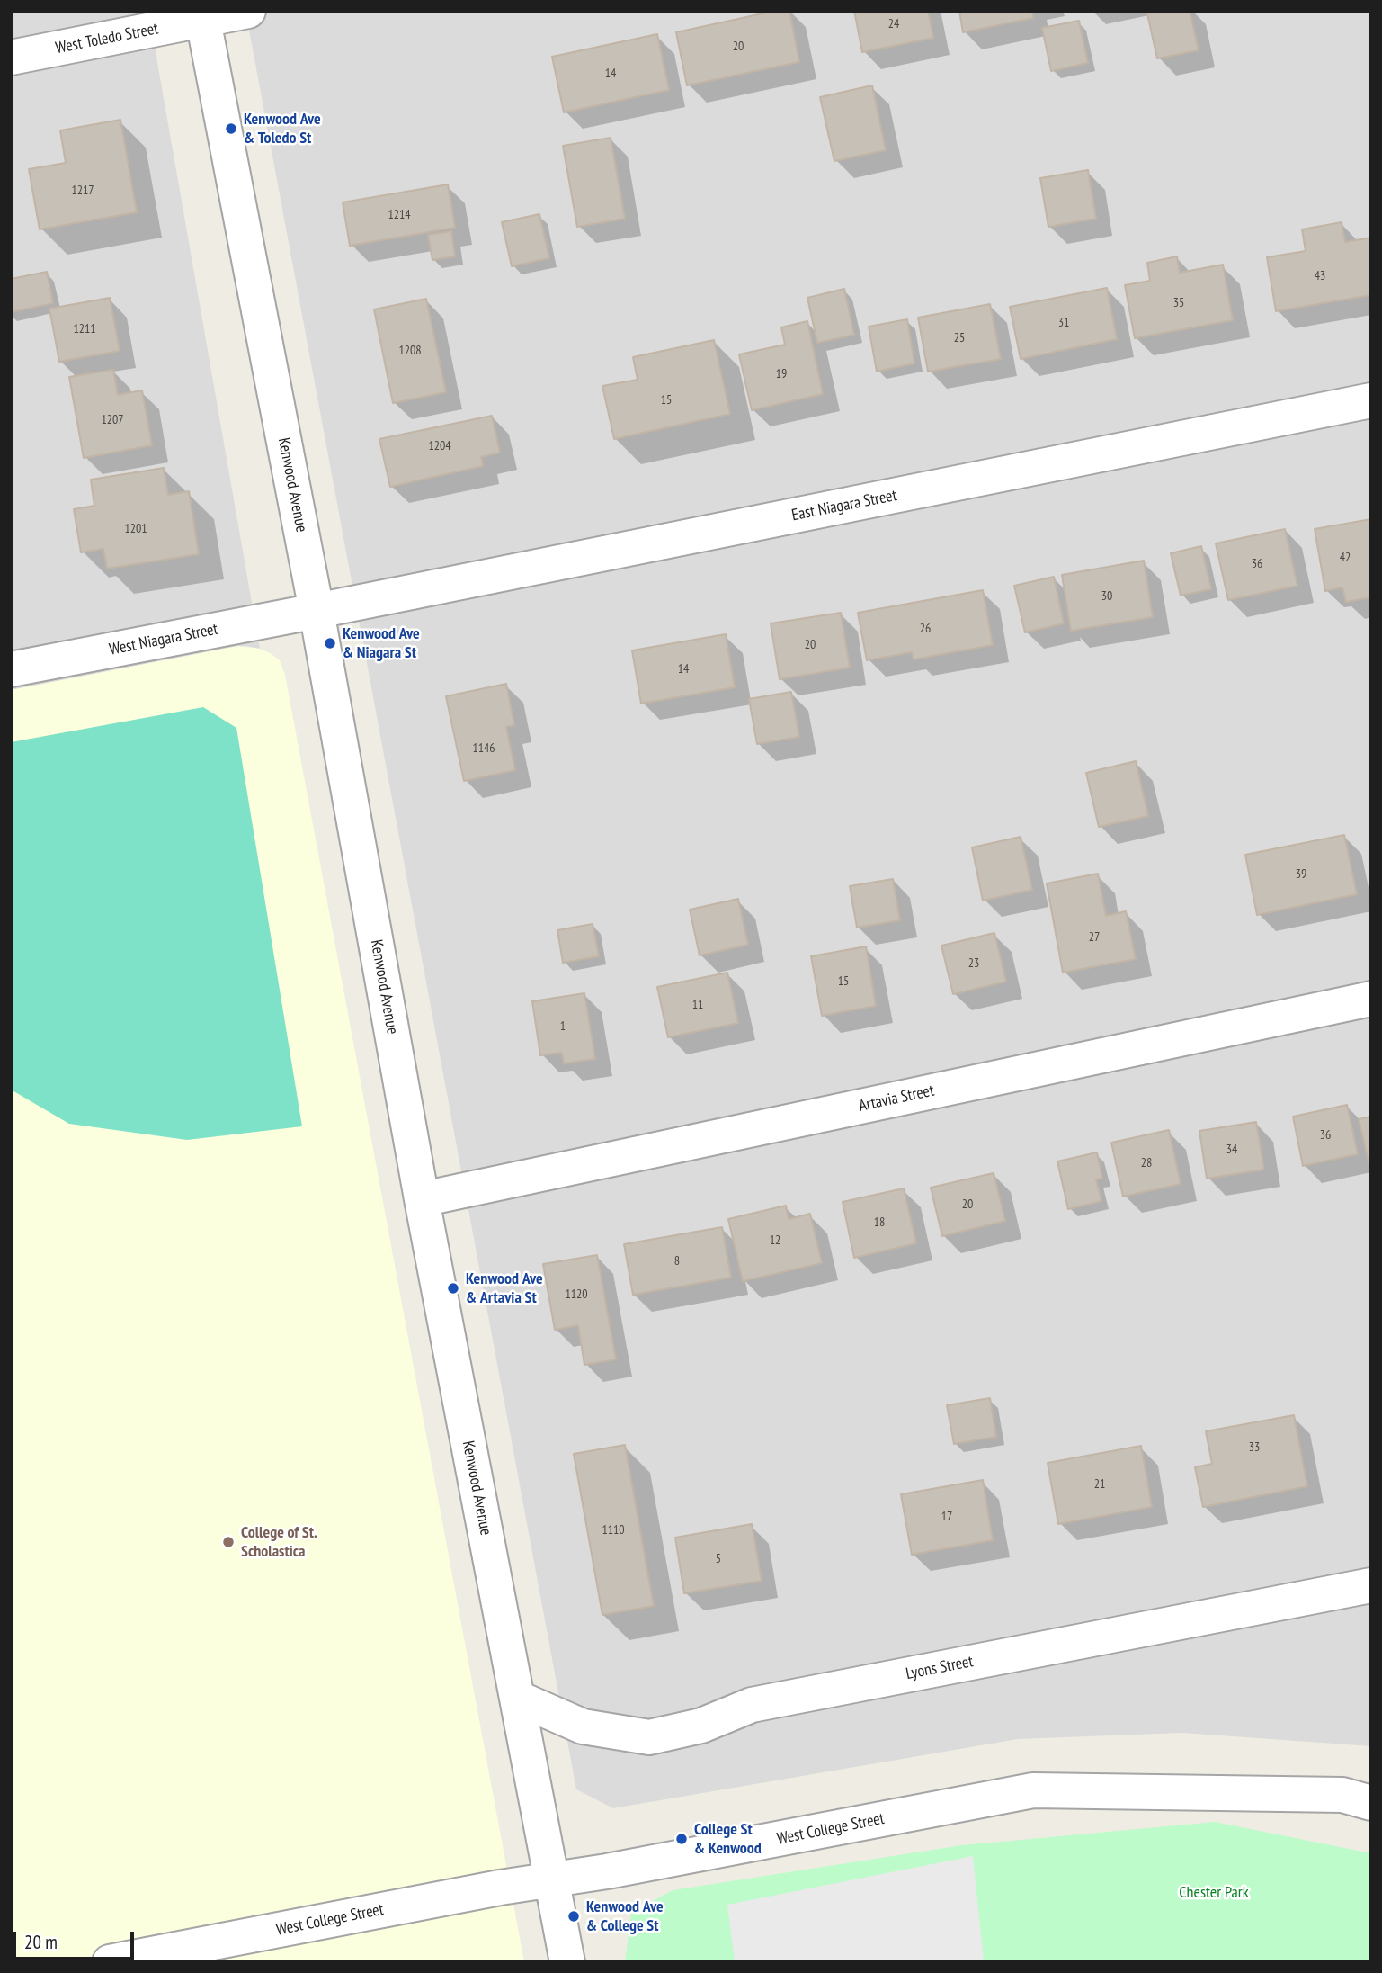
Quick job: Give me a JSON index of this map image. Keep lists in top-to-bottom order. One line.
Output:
{"streets":{"street":["West Toledo Street","Kenwood Avenue","East Niagara Street","West Niagara Street","Artavia Street","Lyons Street","West College Street"]},"crossings":[["West Toledo Street","Kenwood Avenue"],["Kenwood Avenue","East Niagara Street"],["Kenwood Avenue","West Niagara Street"],["Kenwood Avenue","Artavia Street"],["Kenwood Avenue","Lyons Street"],["Kenwood Avenue","West College Street"],["East Niagara Street","West Niagara Street"]],"parks":["Chester Park"],"places":["Kenwood Ave & Toledo St","Kenwood Ave & Niagara St","Kenwood Ave & Artavia St","College of St. Scholastica","College St & Kenwood","Kenwood Ave & College St"],"house_numbers":["24","20","14","1217","1214","43","35","31","1211","25","1208","19","15","1207","1204","1201","42","36","30","26","20","14","1146","39","27","23","15","11","1","36","34","28","20","18","12","8","1120","33","21","17","1110","5"],"scale_bar":"20 m"}
